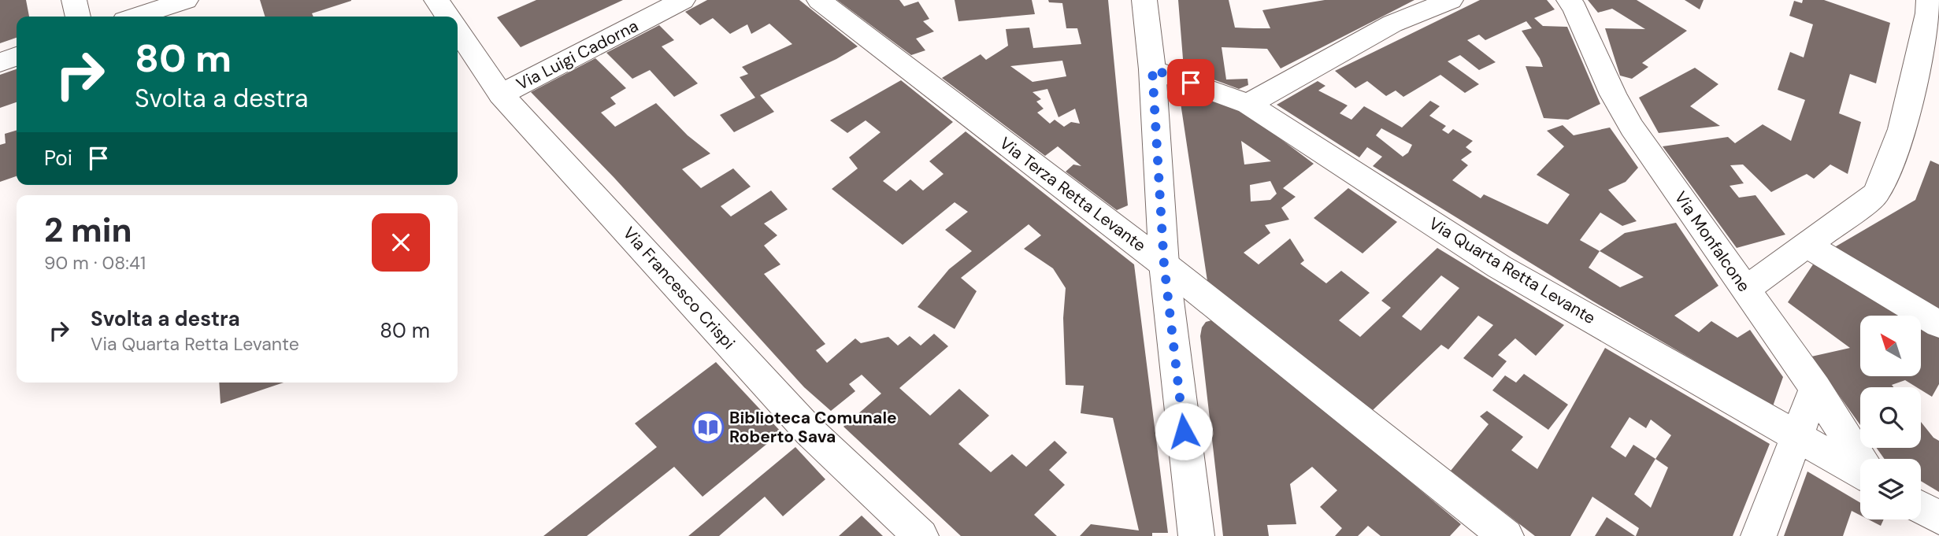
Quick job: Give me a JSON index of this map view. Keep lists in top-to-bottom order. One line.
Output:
{"streets":{"street":["Via Luigi Cadorna","Via Terza Retta Levante","Via Monfalcone","Via Quarta Retta Levante","Via Francesco Crispi"]},"crossings":[["Via Luigi Cadorna","Via Francesco Crispi"]],"places":{"library":["Biblioteca Comunale Roberto Sava"]},"north":"top left","page":{"turn":["80 m","Svolta a destra"],"then":"Poi","heading":["2 min","90 m · 08:41"],"list":[{"name":"Svolta a destra","note":"Via Quarta Retta Levante","value":"80 m"}]}}
